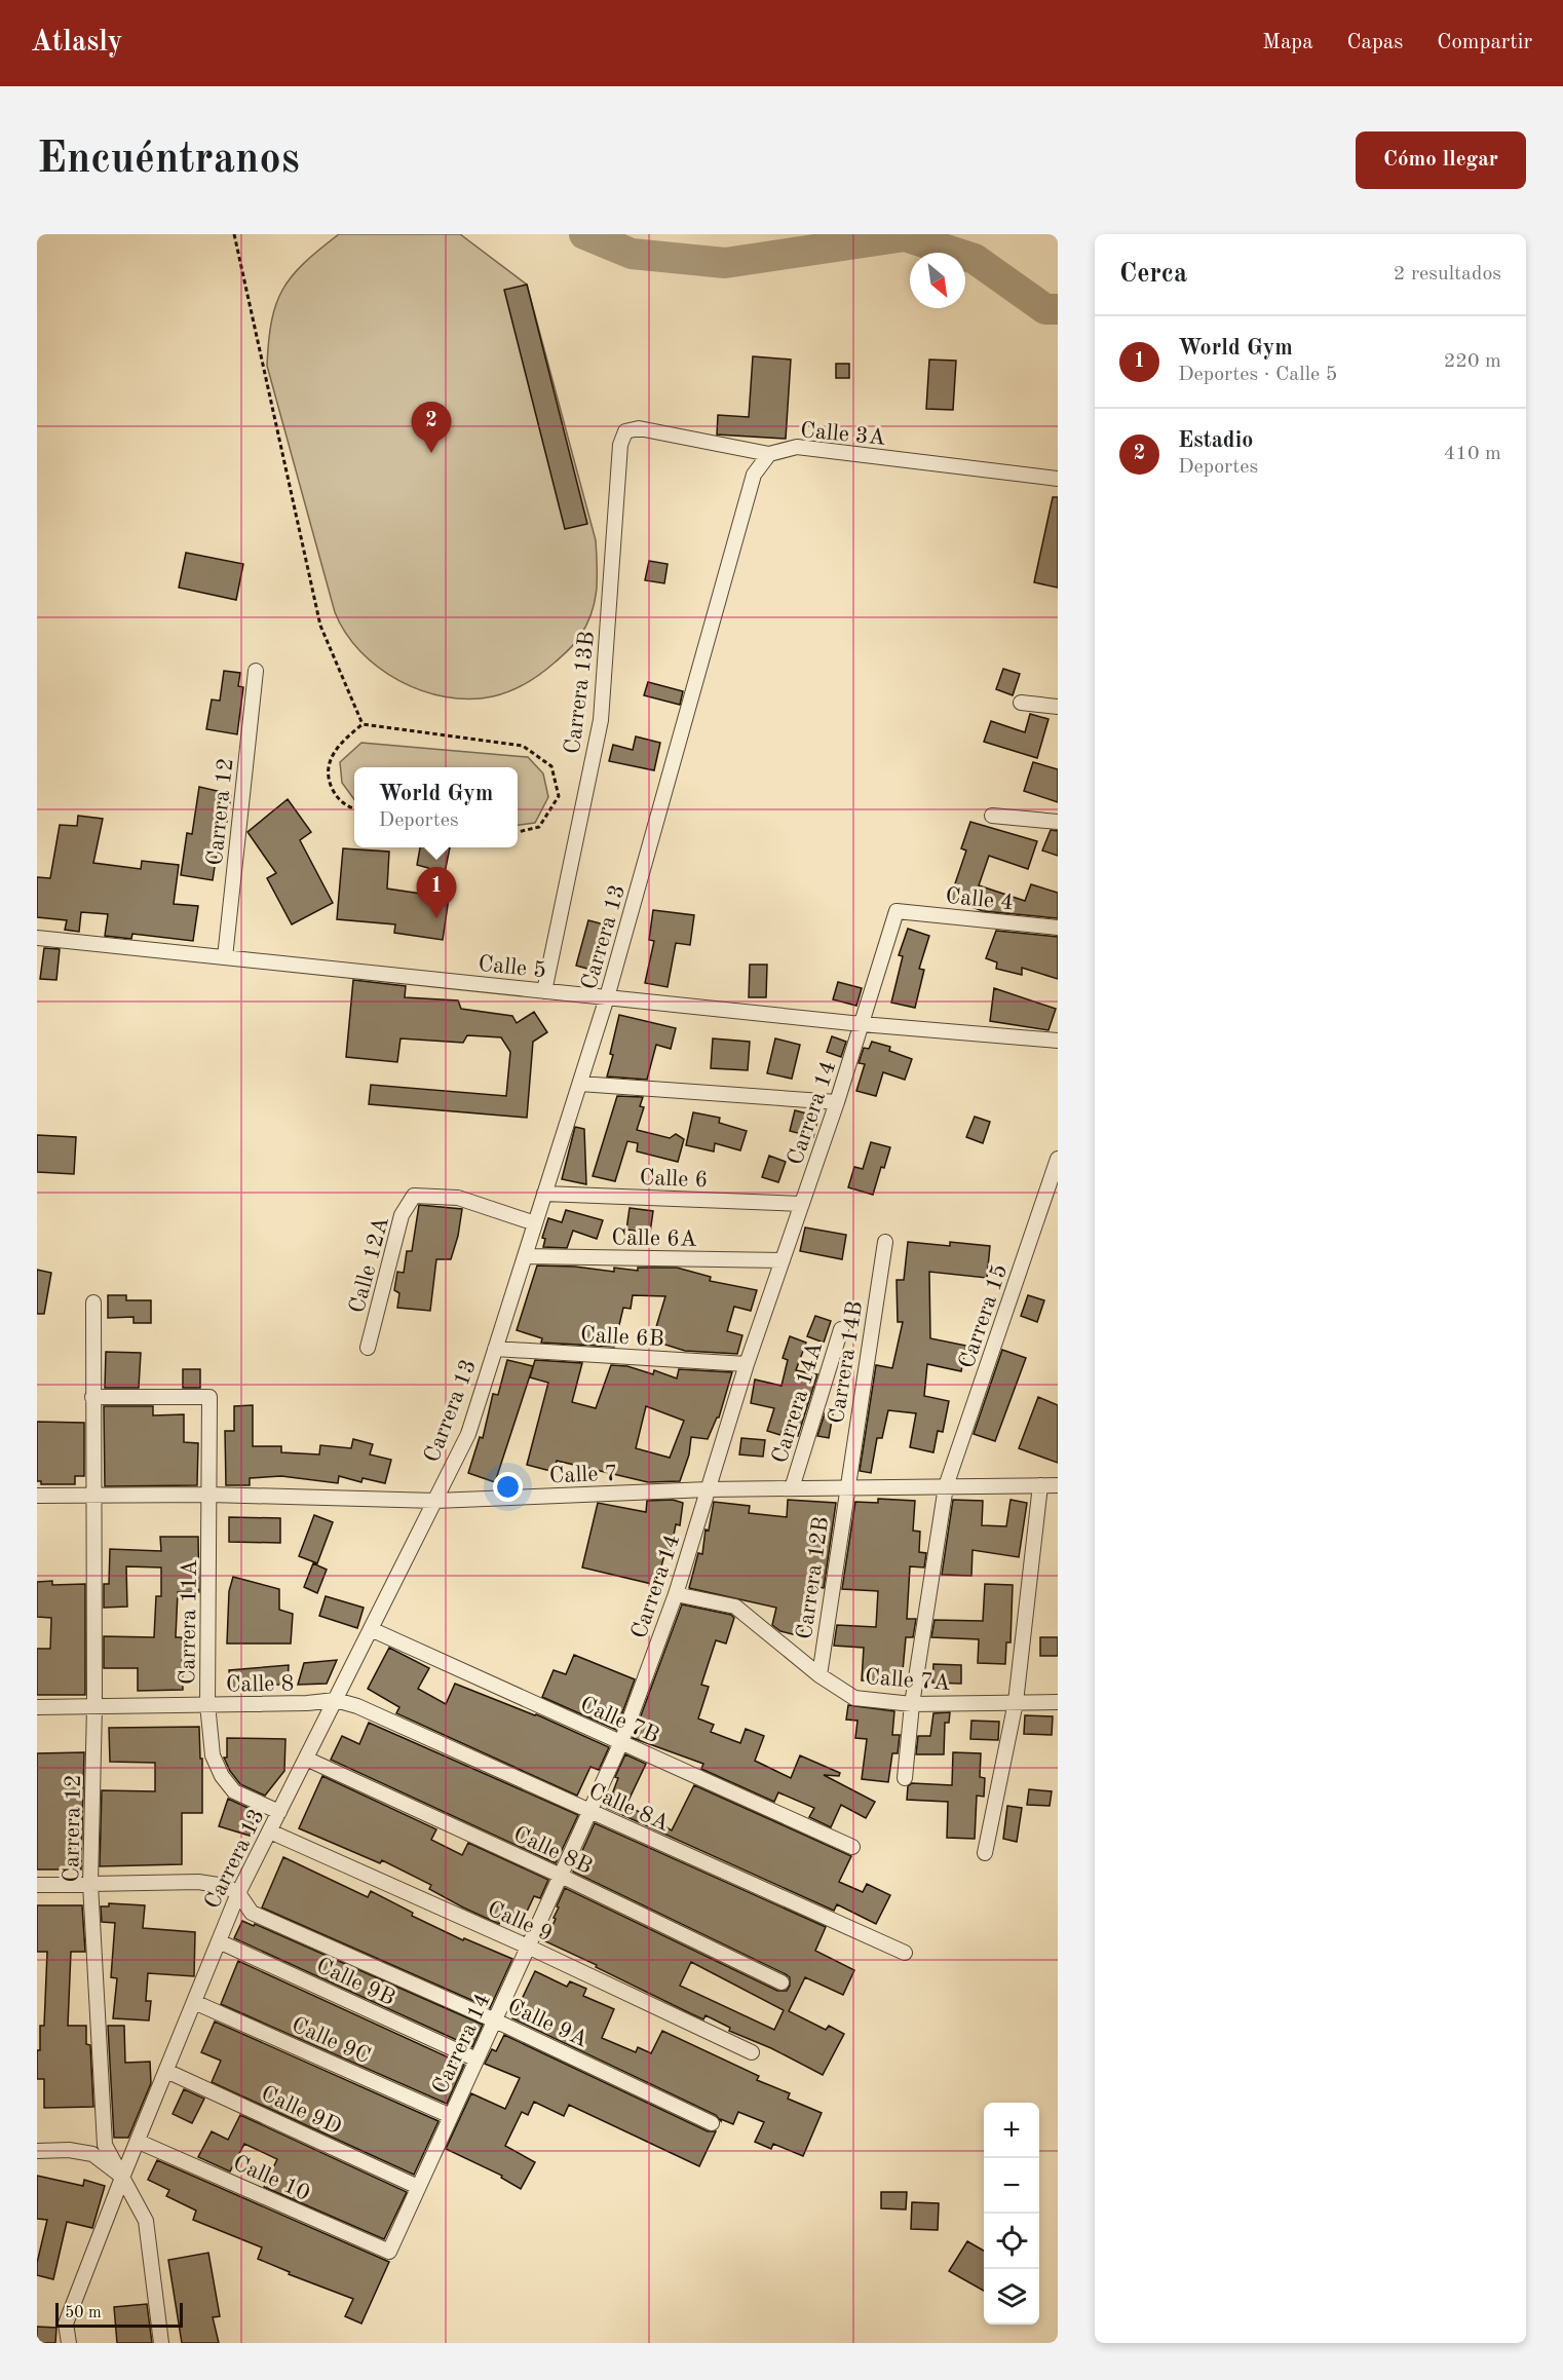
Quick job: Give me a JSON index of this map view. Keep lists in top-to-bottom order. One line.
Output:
{"streets":{"street":["Calle 3A","Carrera 13B","Carrera 12","Calle 4","Carrera 13","Calle 5","Carrera 14","Calle 6","Calle 6A","Calle 12A","Carrera 15","Calle 6B","Carrera 14B","Carrera 14A","Calle 7","Carrera 12B","Carrera 11A","Calle 7A","Calle 8","Calle 7B","Calle 8A","Calle 8B","Calle 9","Calle 9B","Calle 9A","Calle 9C","Calle 9D","Calle 10"]},"crossings":[["Calle 3A","Carrera 13B"],["Calle 3A","Carrera 13"],["Carrera 13B","Calle 5"],["Carrera 12","Carrera 13"],["Carrera 12","Calle 5"],["Carrera 12","Calle 7"],["Carrera 12","Carrera 11A"],["Carrera 12","Calle 8"],["Calle 4","Carrera 14"],["Carrera 13","Calle 5"],["Carrera 13","Calle 6"],["Carrera 13","Calle 6A"],["Carrera 13","Calle 12A"],["Carrera 13","Calle 6B"],["Carrera 13","Calle 7"],["Carrera 13","Carrera 11A"],["Carrera 13","Calle 8"],["Carrera 13","Calle 7B"],["Carrera 13","Calle 8A"],["Carrera 13","Calle 8B"],["Carrera 13","Calle 9"],["Carrera 13","Calle 9B"],["Carrera 13","Calle 9A"],["Carrera 13","Calle 9C"],["Carrera 13","Calle 9D"],["Carrera 13","Calle 10"],["Calle 5","Carrera 14"],["Carrera 14","Calle 6"],["Carrera 14","Calle 6A"],["Carrera 14","Calle 6B"],["Carrera 14","Calle 7"],["Carrera 14","Calle 7A"],["Carrera 14","Calle 7B"],["Carrera 14","Calle 8A"],["Carrera 14","Calle 8B"],["Carrera 14","Calle 9"],["Carrera 14","Calle 9B"],["Carrera 14","Calle 9A"],["Carrera 14","Calle 9C"],["Carrera 14","Calle 9D"],["Carrera 14","Calle 10"],["Carrera 15","Calle 7"],["Carrera 14B","Calle 7"],["Carrera 14B","Carrera 12B"],["Carrera 14A","Calle 7"],["Calle 7","Carrera 12B"],["Calle 7","Carrera 11A"],["Carrera 12B","Calle 7A"],["Carrera 11A","Calle 8"],["Calle 8","Calle 8A"]],"scale_bar":"50 m","north":"bottom right","page":{"header":"Atlasly","nav":["Mapa","Capas","Compartir"],"buttons":"Cómo llegar","title":"Encuéntranos","heading":["Cerca","2 resultados"],"list":[{"mark":"1","name":"World Gym","note":"Deportes · Calle 5","value":"220 m"},{"mark":"2","name":"Estadio","note":"Deportes","value":"410 m"}],"pins":["2","1"],"popup":["World Gym","Deportes"],"map_buttons":["+","−"],"scale":"50 m"}}
